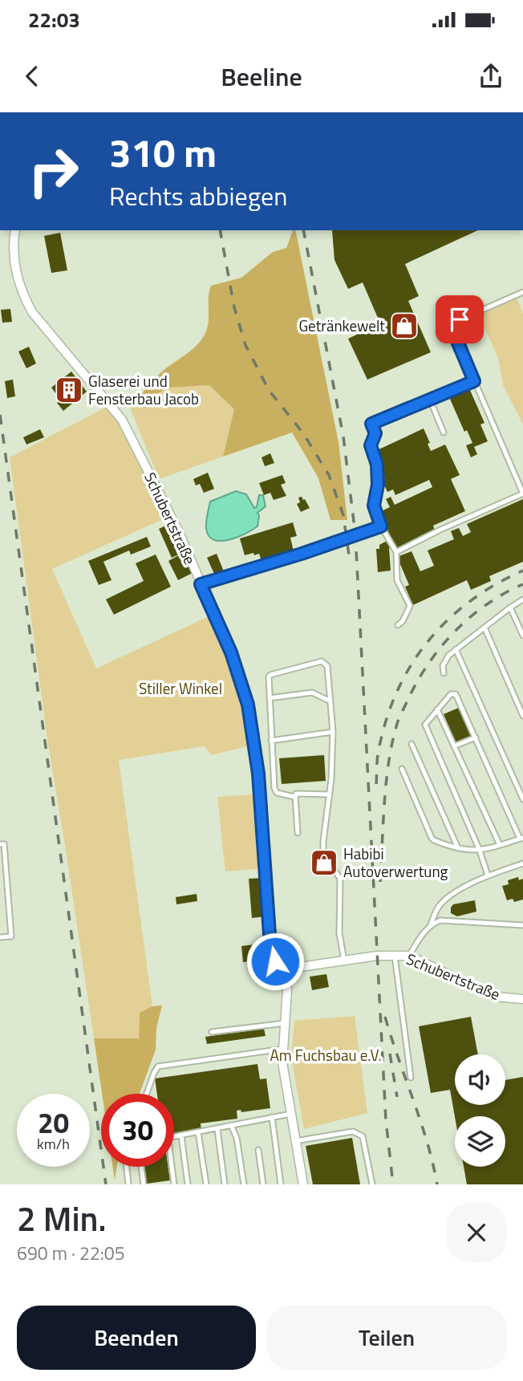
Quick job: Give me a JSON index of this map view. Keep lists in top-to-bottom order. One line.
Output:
{"streets":{"street":["Schubertstraße"]},"parks":["Stiller Winkel","Am Fuchsbau e.V."],"places":{"shop":["Getränkewelt","Habibi Autoverwertung"],"building":["Glaserei und Fensterbau Jacob"]},"page":{"status":"22:03","header":"Beeline","turn":["310 m","Rechts abbiegen"],"speed":"20 km/h","limit":"30","heading":["2 Min.","690 m · 22:05"],"buttons":["Beenden","Teilen"]}}
